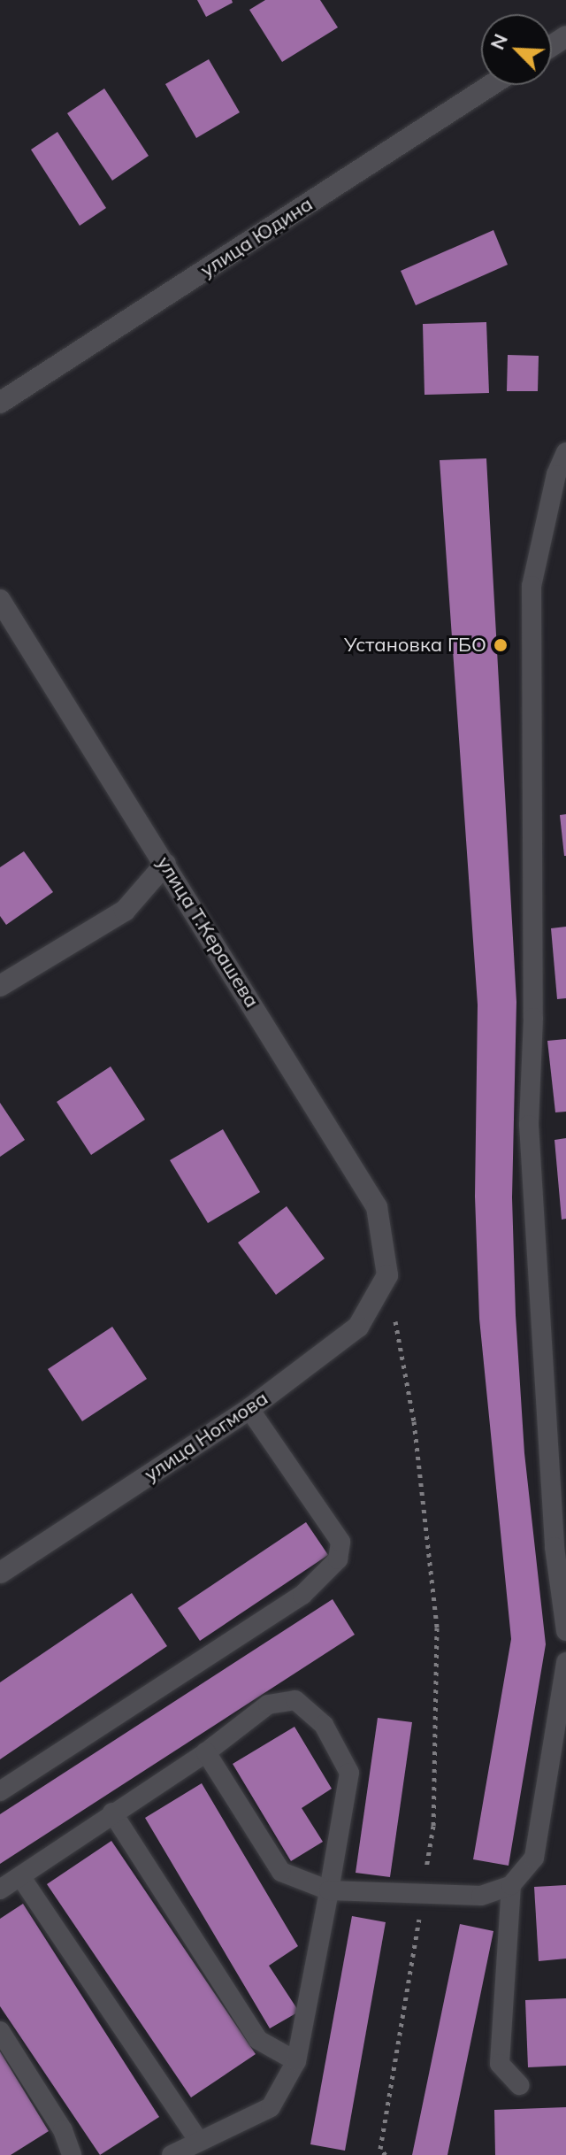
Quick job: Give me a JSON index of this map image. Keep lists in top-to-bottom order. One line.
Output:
{"streets":{"street":["улица Юдина","улица Т.Керашева","улица Ногмова"]},"crossings":[["улица Т.Керашева","улица Ногмова"]],"places":["Установка ГБО"],"north":"top left"}
